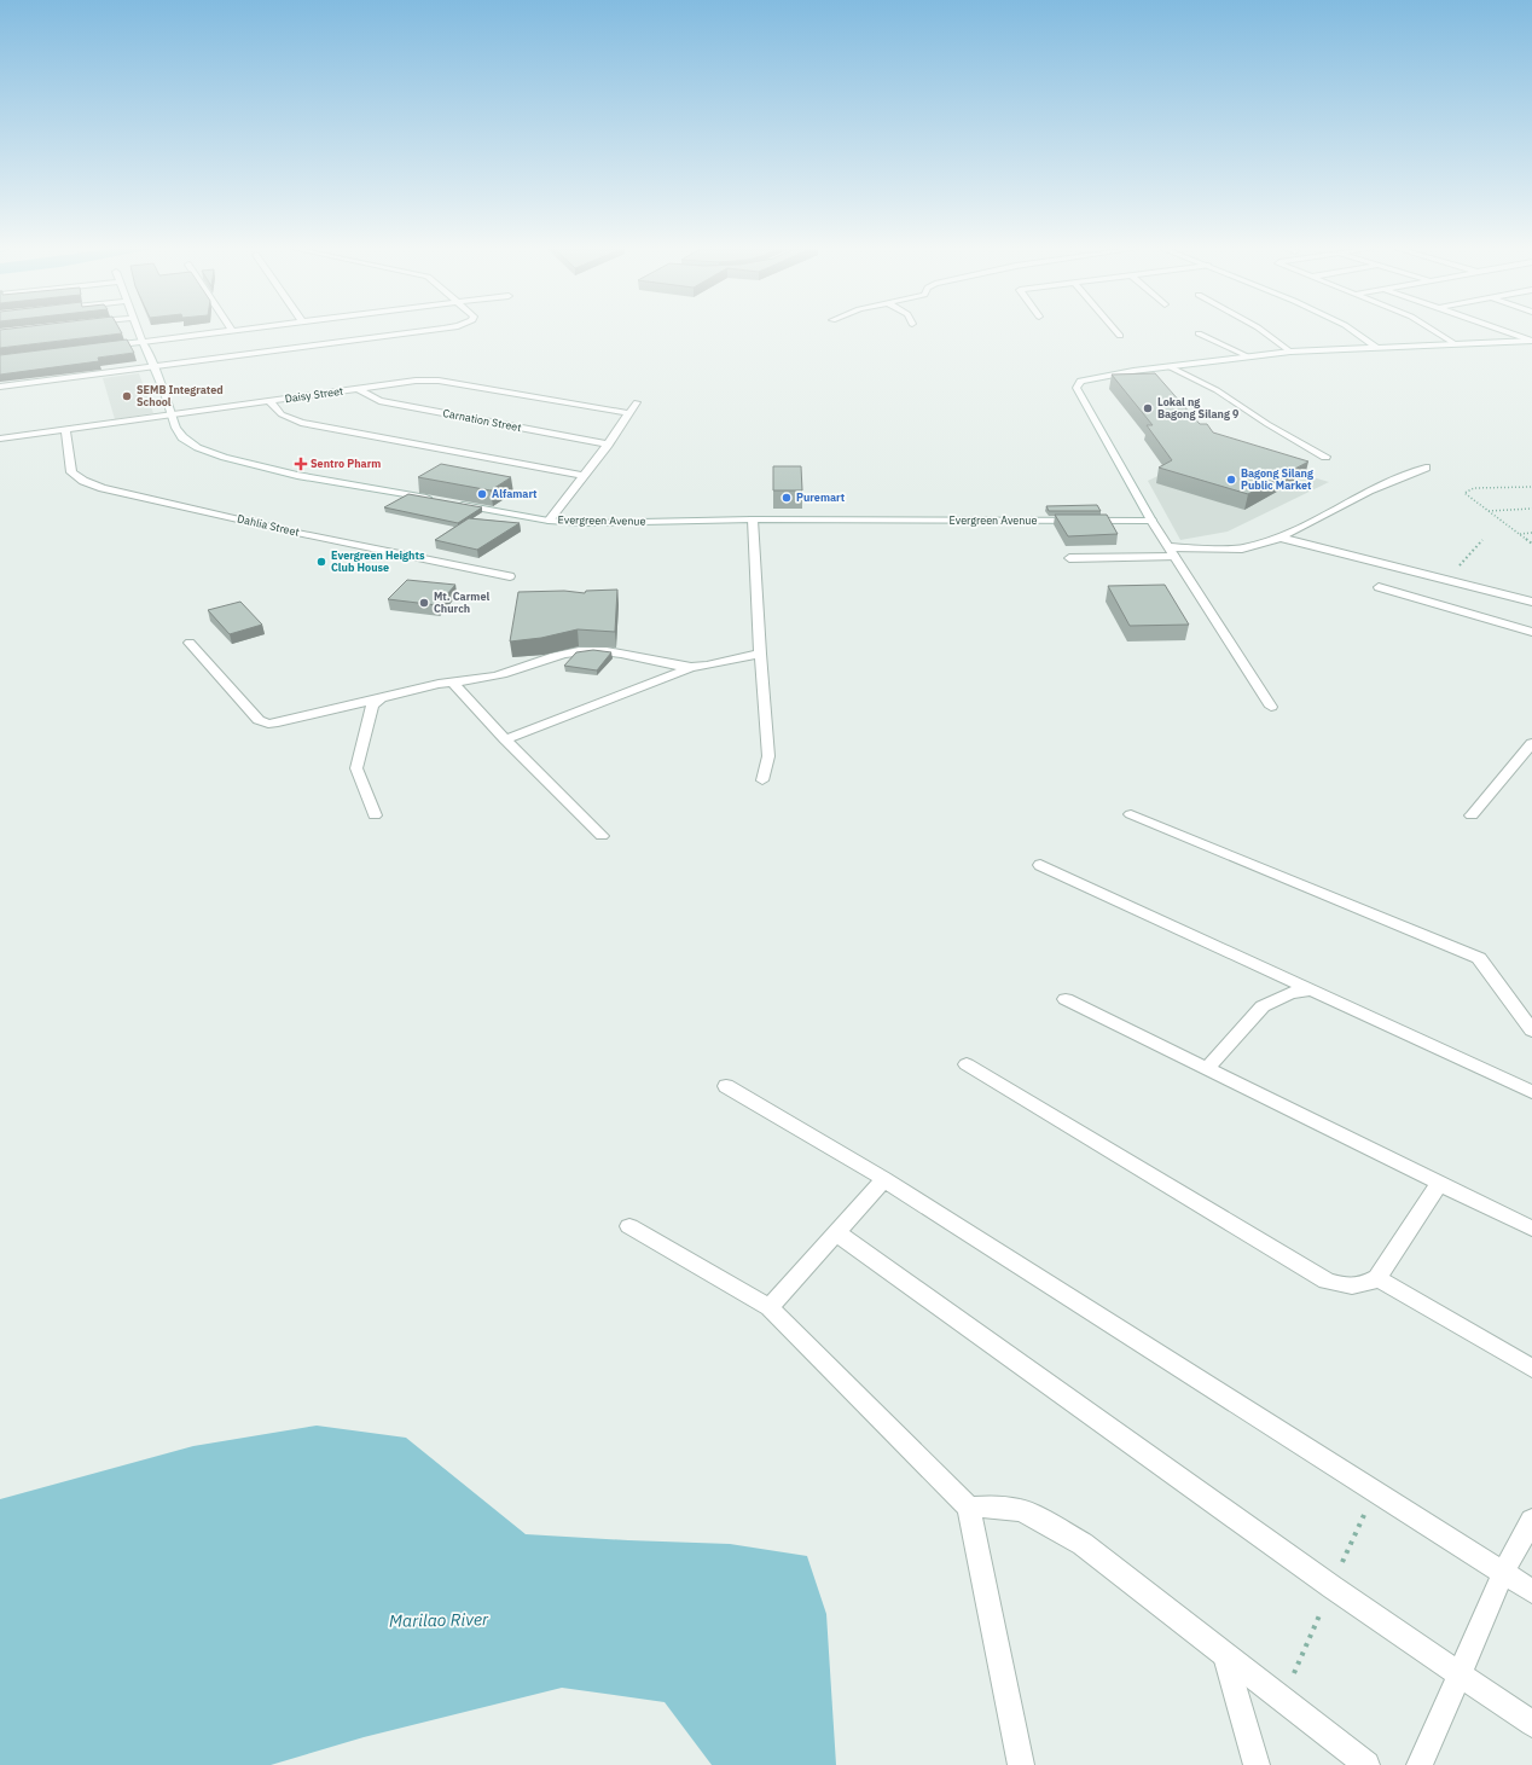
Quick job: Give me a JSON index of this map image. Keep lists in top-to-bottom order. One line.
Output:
{"streets":{"street":["Daisy Street","Carnation Street","Evergreen Avenue","Dahlia Street"]},"crossings":[["Daisy Street","Carnation Street"],["Daisy Street","Evergreen Avenue"],["Daisy Street","Dahlia Street"]],"water":["Marilao River"],"places":{"other":["SEMB Integrated School","Lokal ng Bagong Silang 9","Bagong Silang Public Market","Alfamart","Puremart","Evergreen Heights Club House","Mt. Carmel Church"],"health":["Sentro Pharm"]}}
